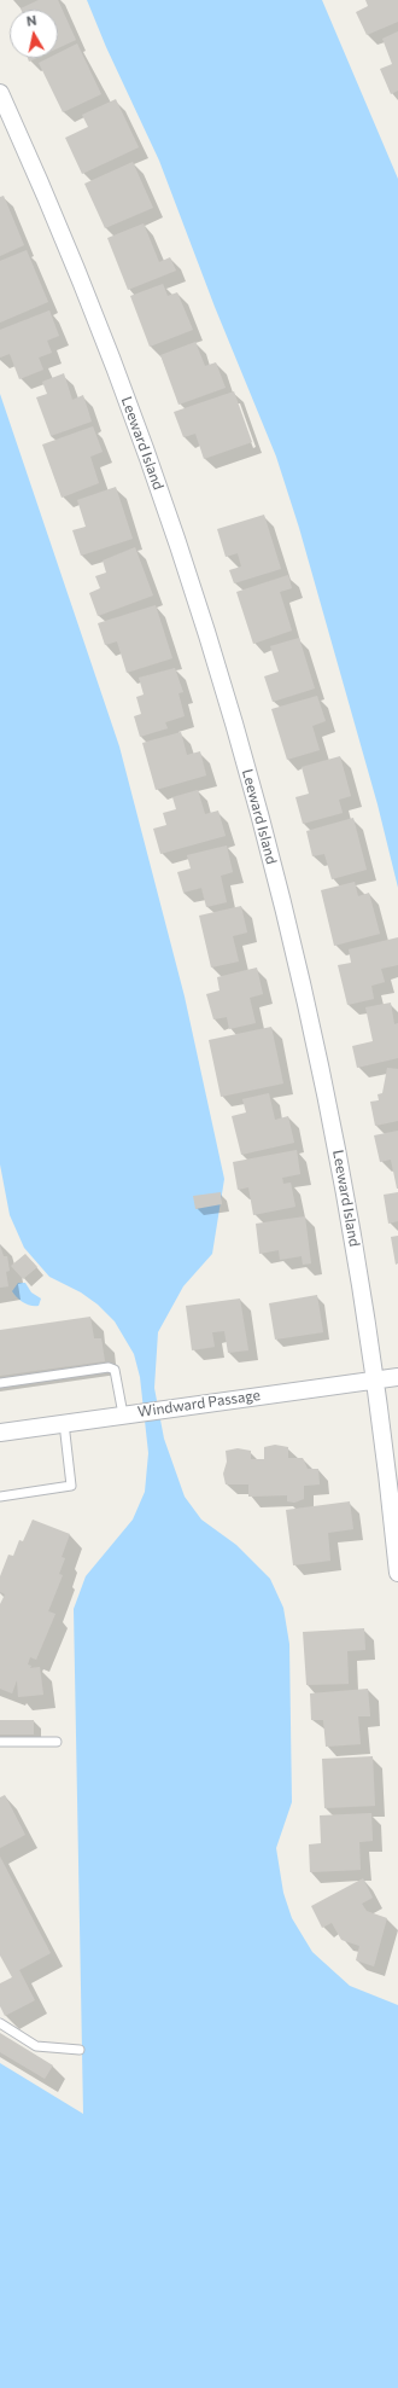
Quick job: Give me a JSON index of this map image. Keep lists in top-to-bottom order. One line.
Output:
{"streets":{"street":["Leeward Island","Windward Passage"]},"crossings":[["Leeward Island","Windward Passage"]],"north":"top"}
